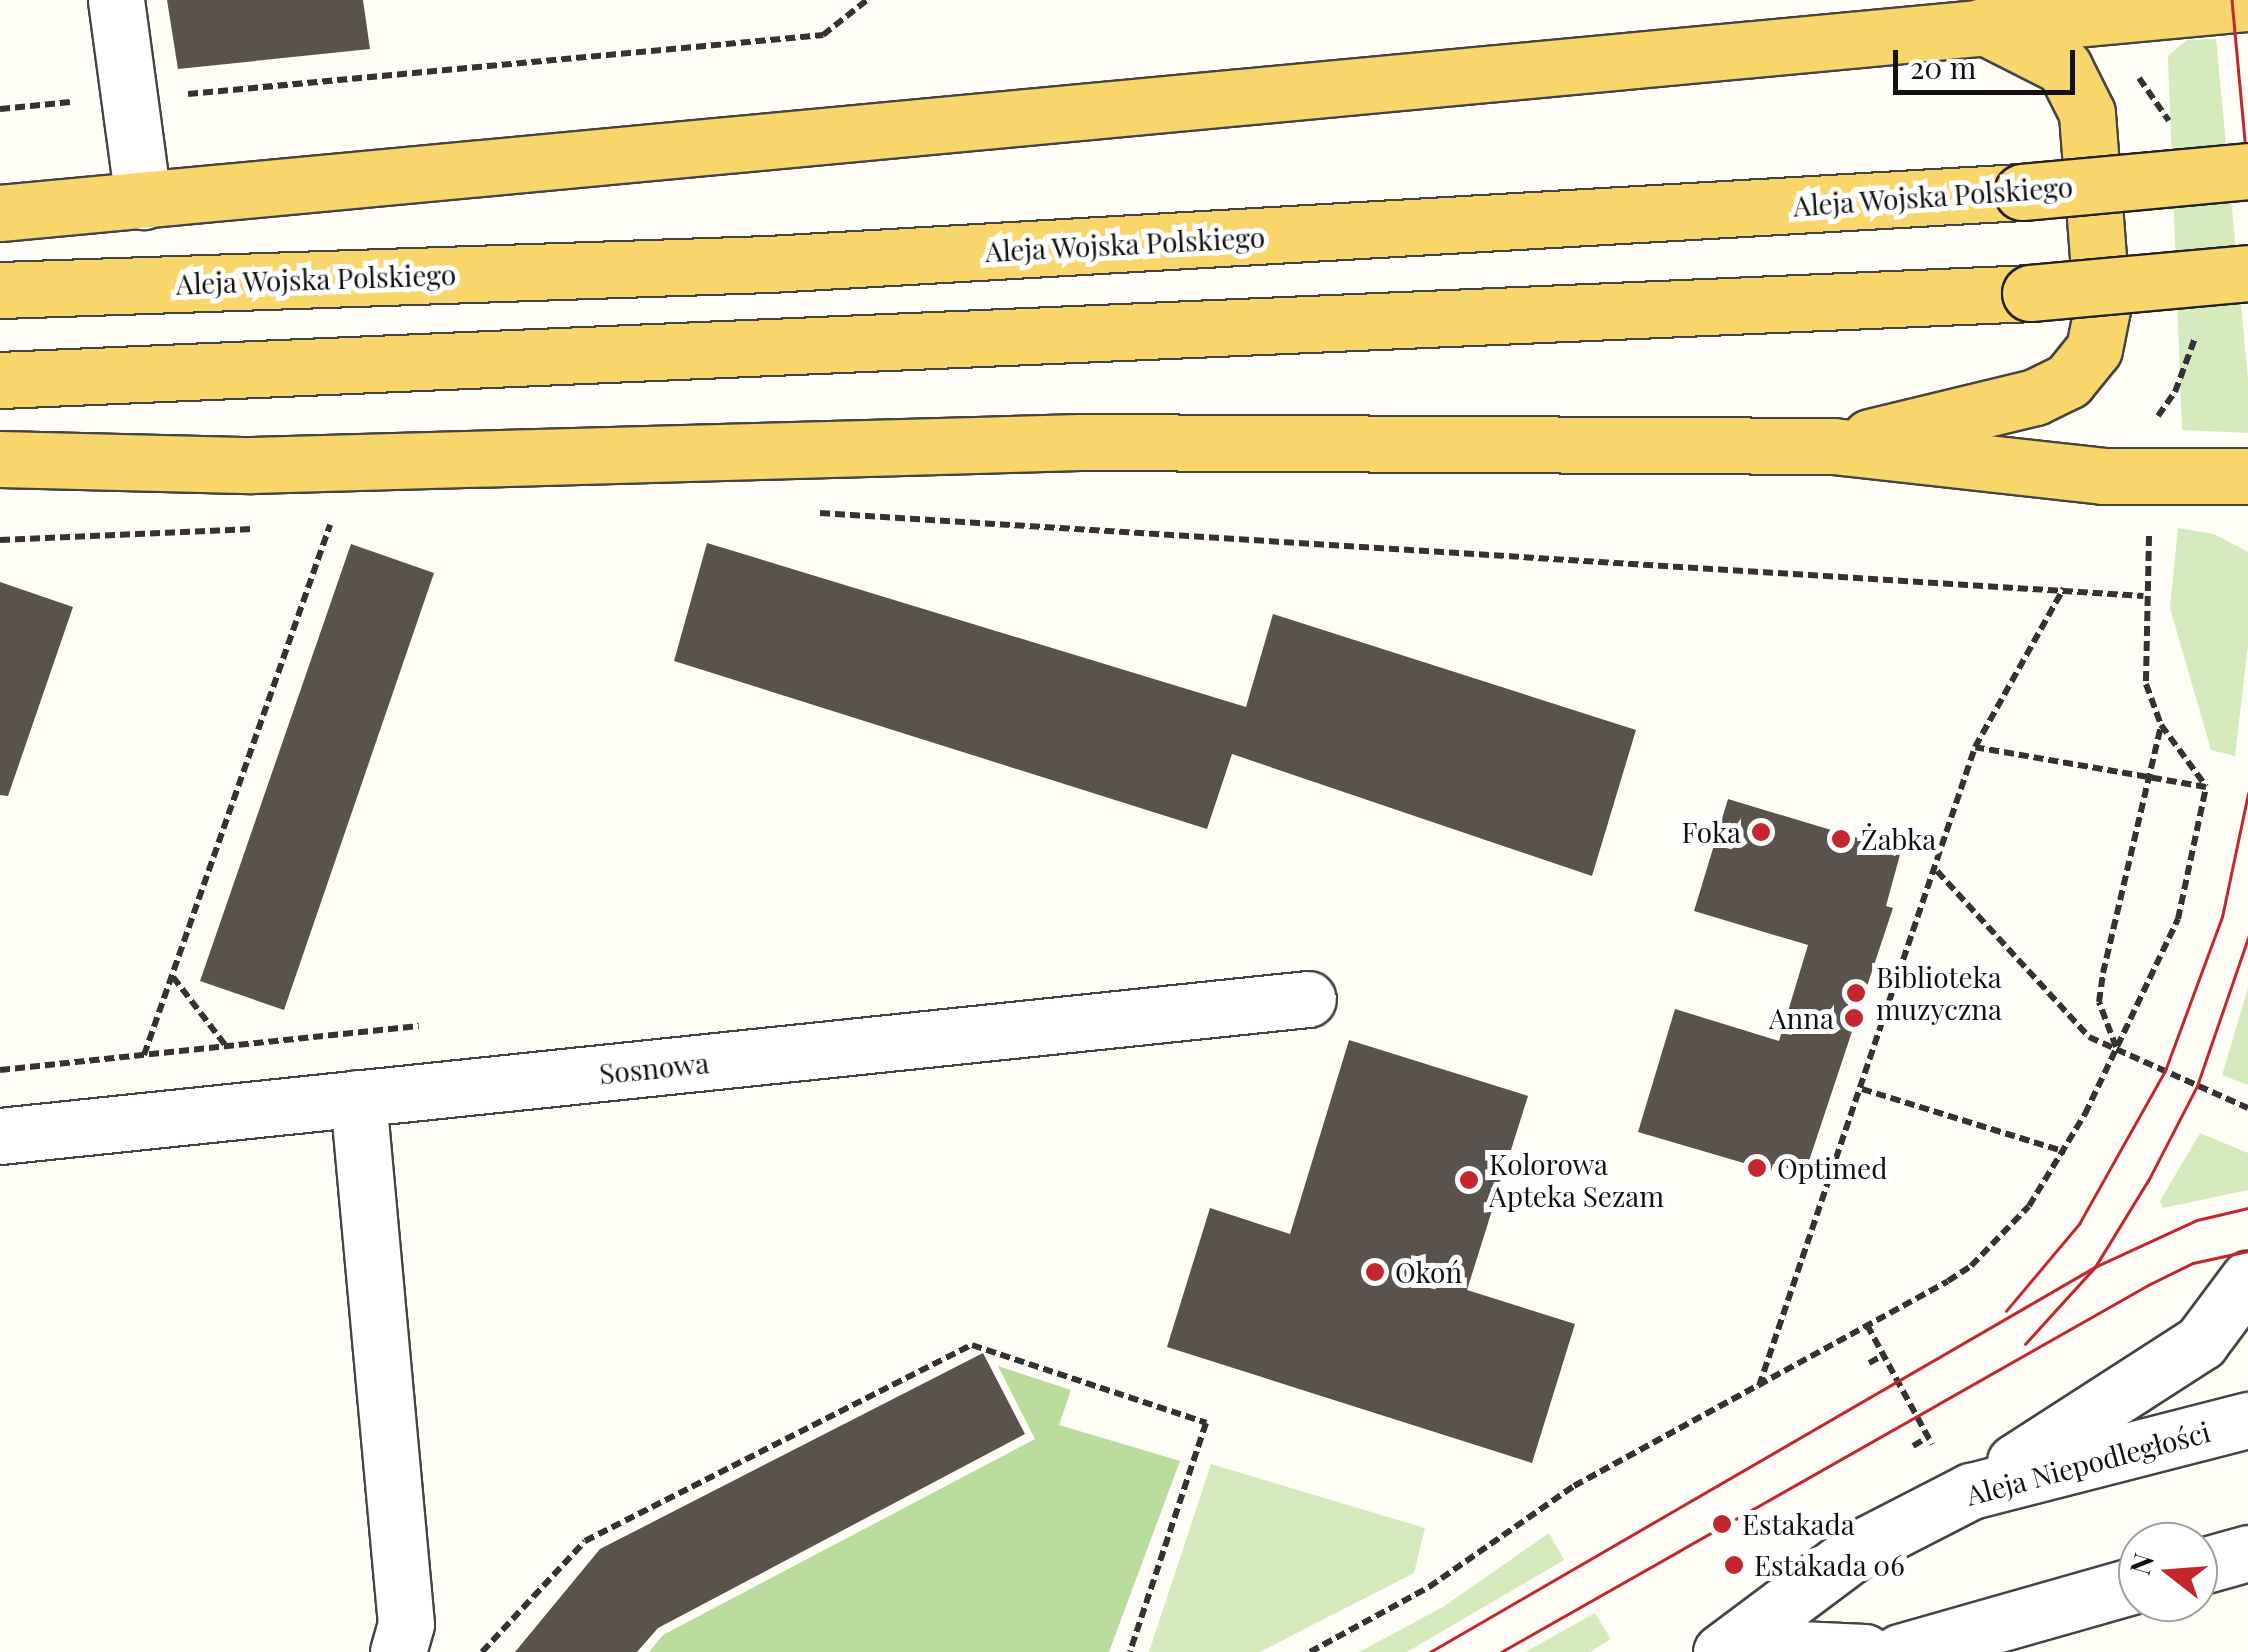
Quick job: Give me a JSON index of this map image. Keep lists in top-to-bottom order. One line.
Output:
{"streets":{"main road":["Aleja Wojska Polskiego"],"street":["Sosnowa","Aleja Niepodległości"]},"places":["Foka","Żabka","Biblioteka muzyczna","Anna","Optimed","Kolorowa Apteka Sezam","Okoń","Estakada","Estakada 06"],"scale_bar":"20 m","north":"left"}
